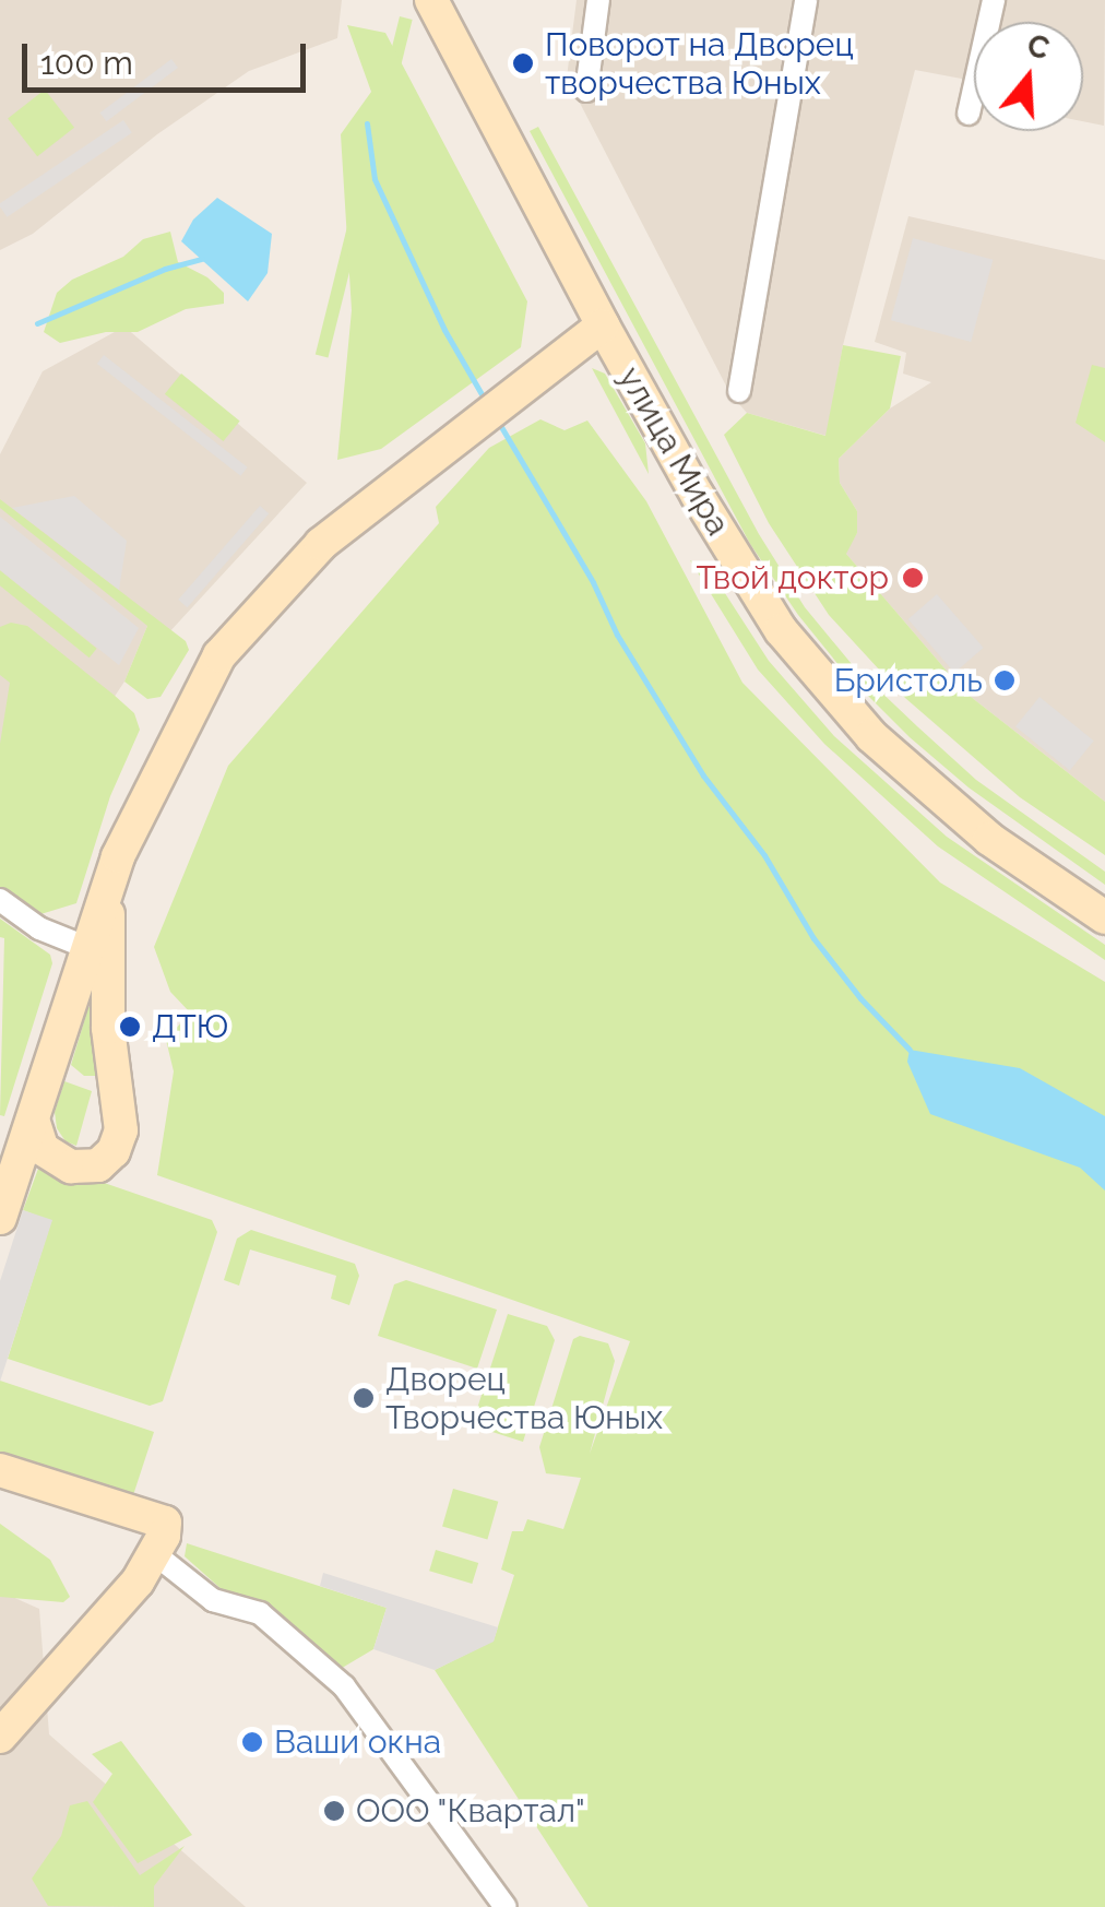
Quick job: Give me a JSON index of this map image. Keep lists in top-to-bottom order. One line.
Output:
{"streets":{"street":["улица Мира"]},"places":["Поворот на Дворец творчества Юных","Твой доктор","Бристоль","ДТЮ","Дворец Творчества Юных","Ваши окна","ООО \"Квартал\""],"scale_bar":"100 m","north":"top"}
